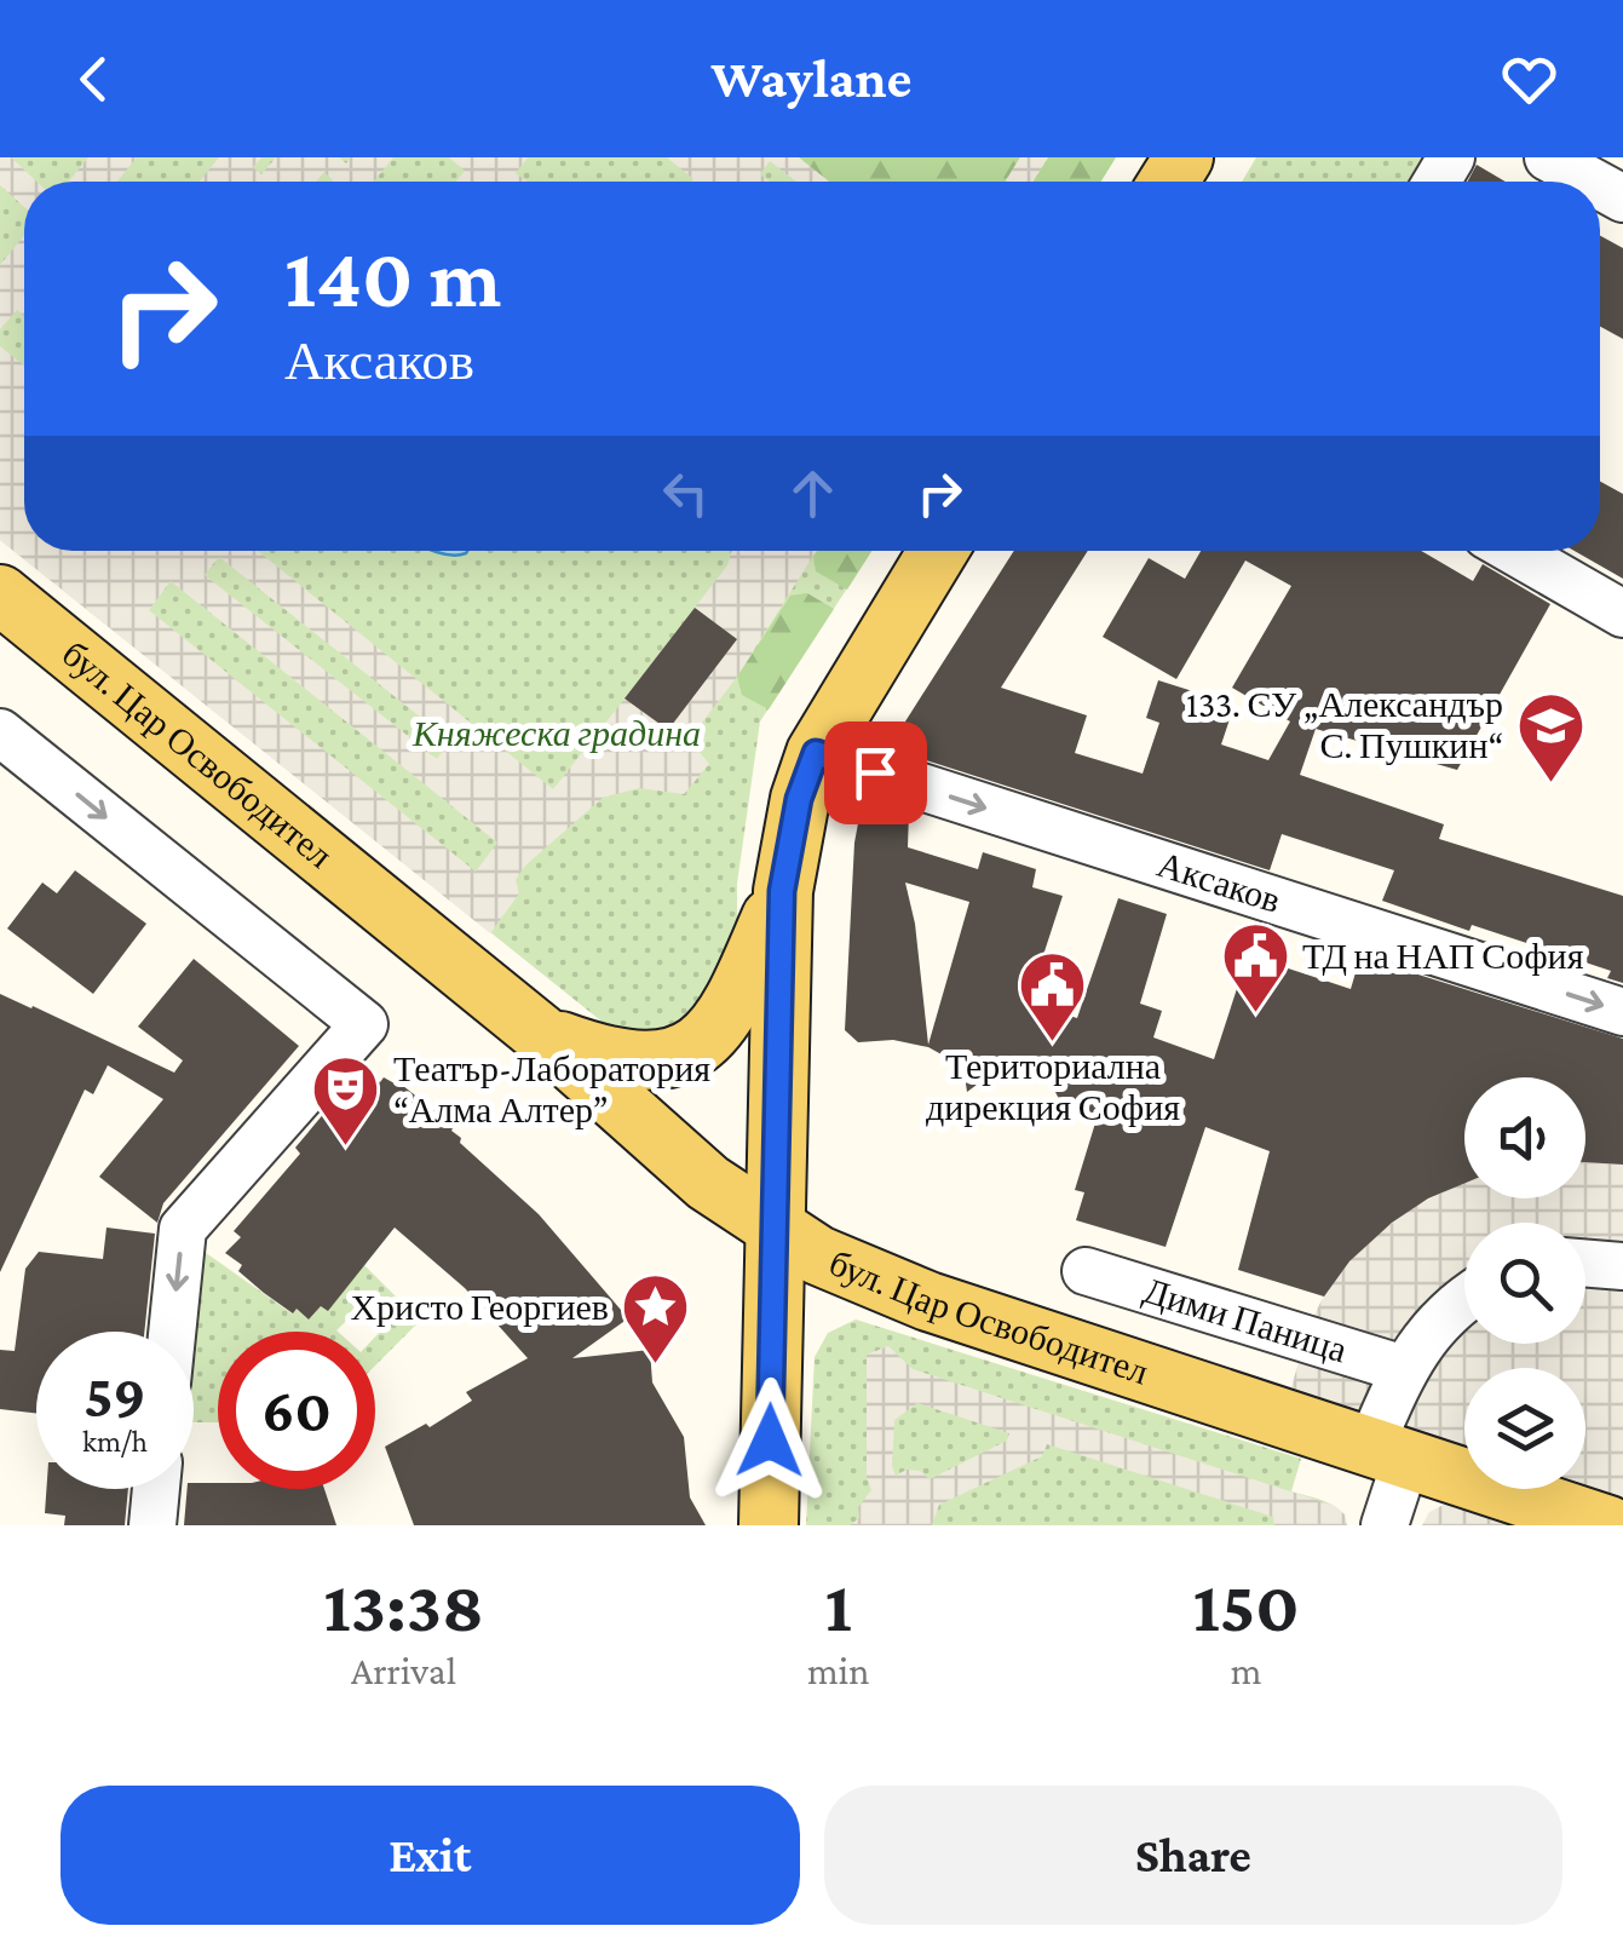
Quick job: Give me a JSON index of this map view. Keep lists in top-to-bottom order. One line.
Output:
{"streets":{"main road":["бул. Цар Освободител"],"street":["Аксаков","Дими Паница"]},"one_way":["Аксаков"],"parks":["Княжеска градина"],"places":{"school or university":["133. СУ „Александър С. Пушкин“"],"public building":["ТД на НАП София","Териториална дирекция София"],"theatre":["Театър-Лаборатория “Алма Алтер”"],"place":["Христо Георгиев"]},"page":{"header":"Waylane","turn":["140 m","Аксаков"],"speed":"59 km/h","limit":"60","eta":["13:38","Arrival","1","min","150","m"],"buttons":["Exit","Share"]}}
